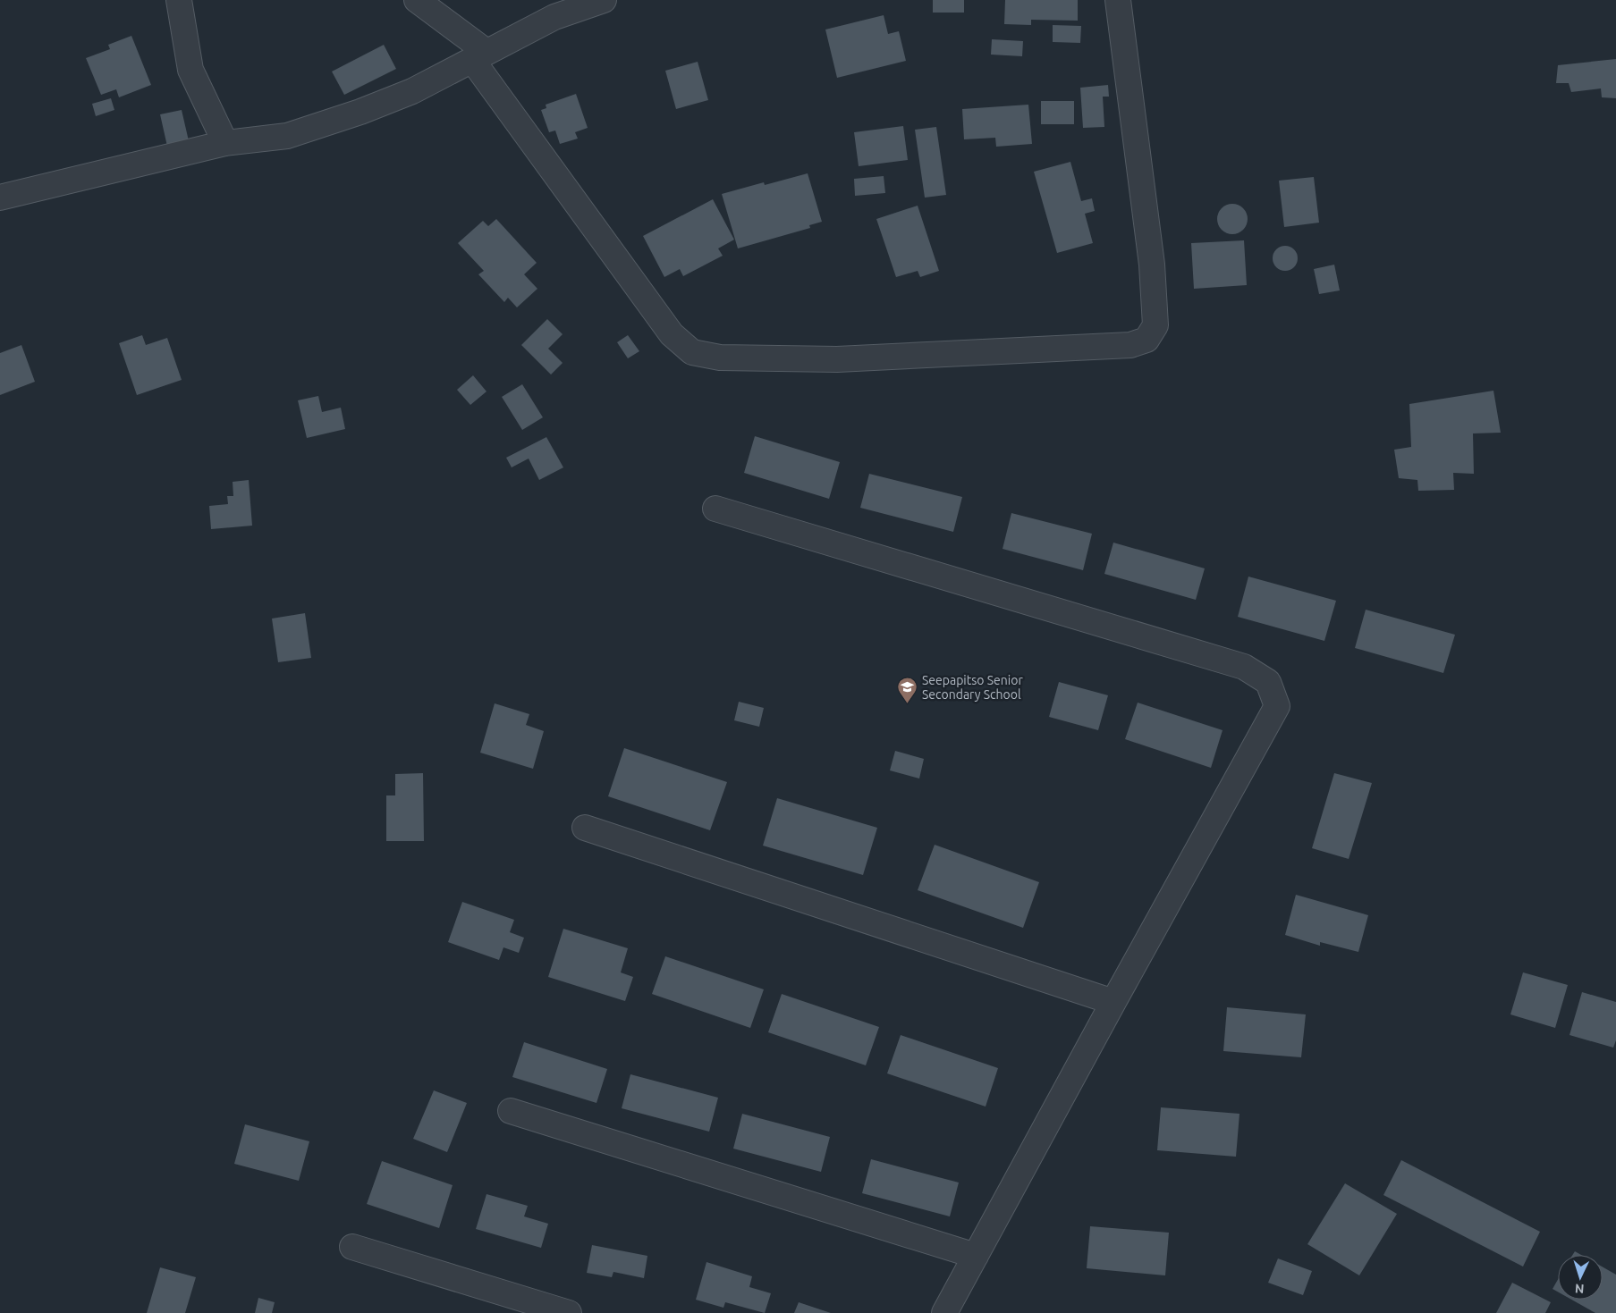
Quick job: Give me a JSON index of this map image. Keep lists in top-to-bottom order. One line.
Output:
{"places":{"school or university":["Seepapitso Senior Secondary School"]},"north":"bottom"}
